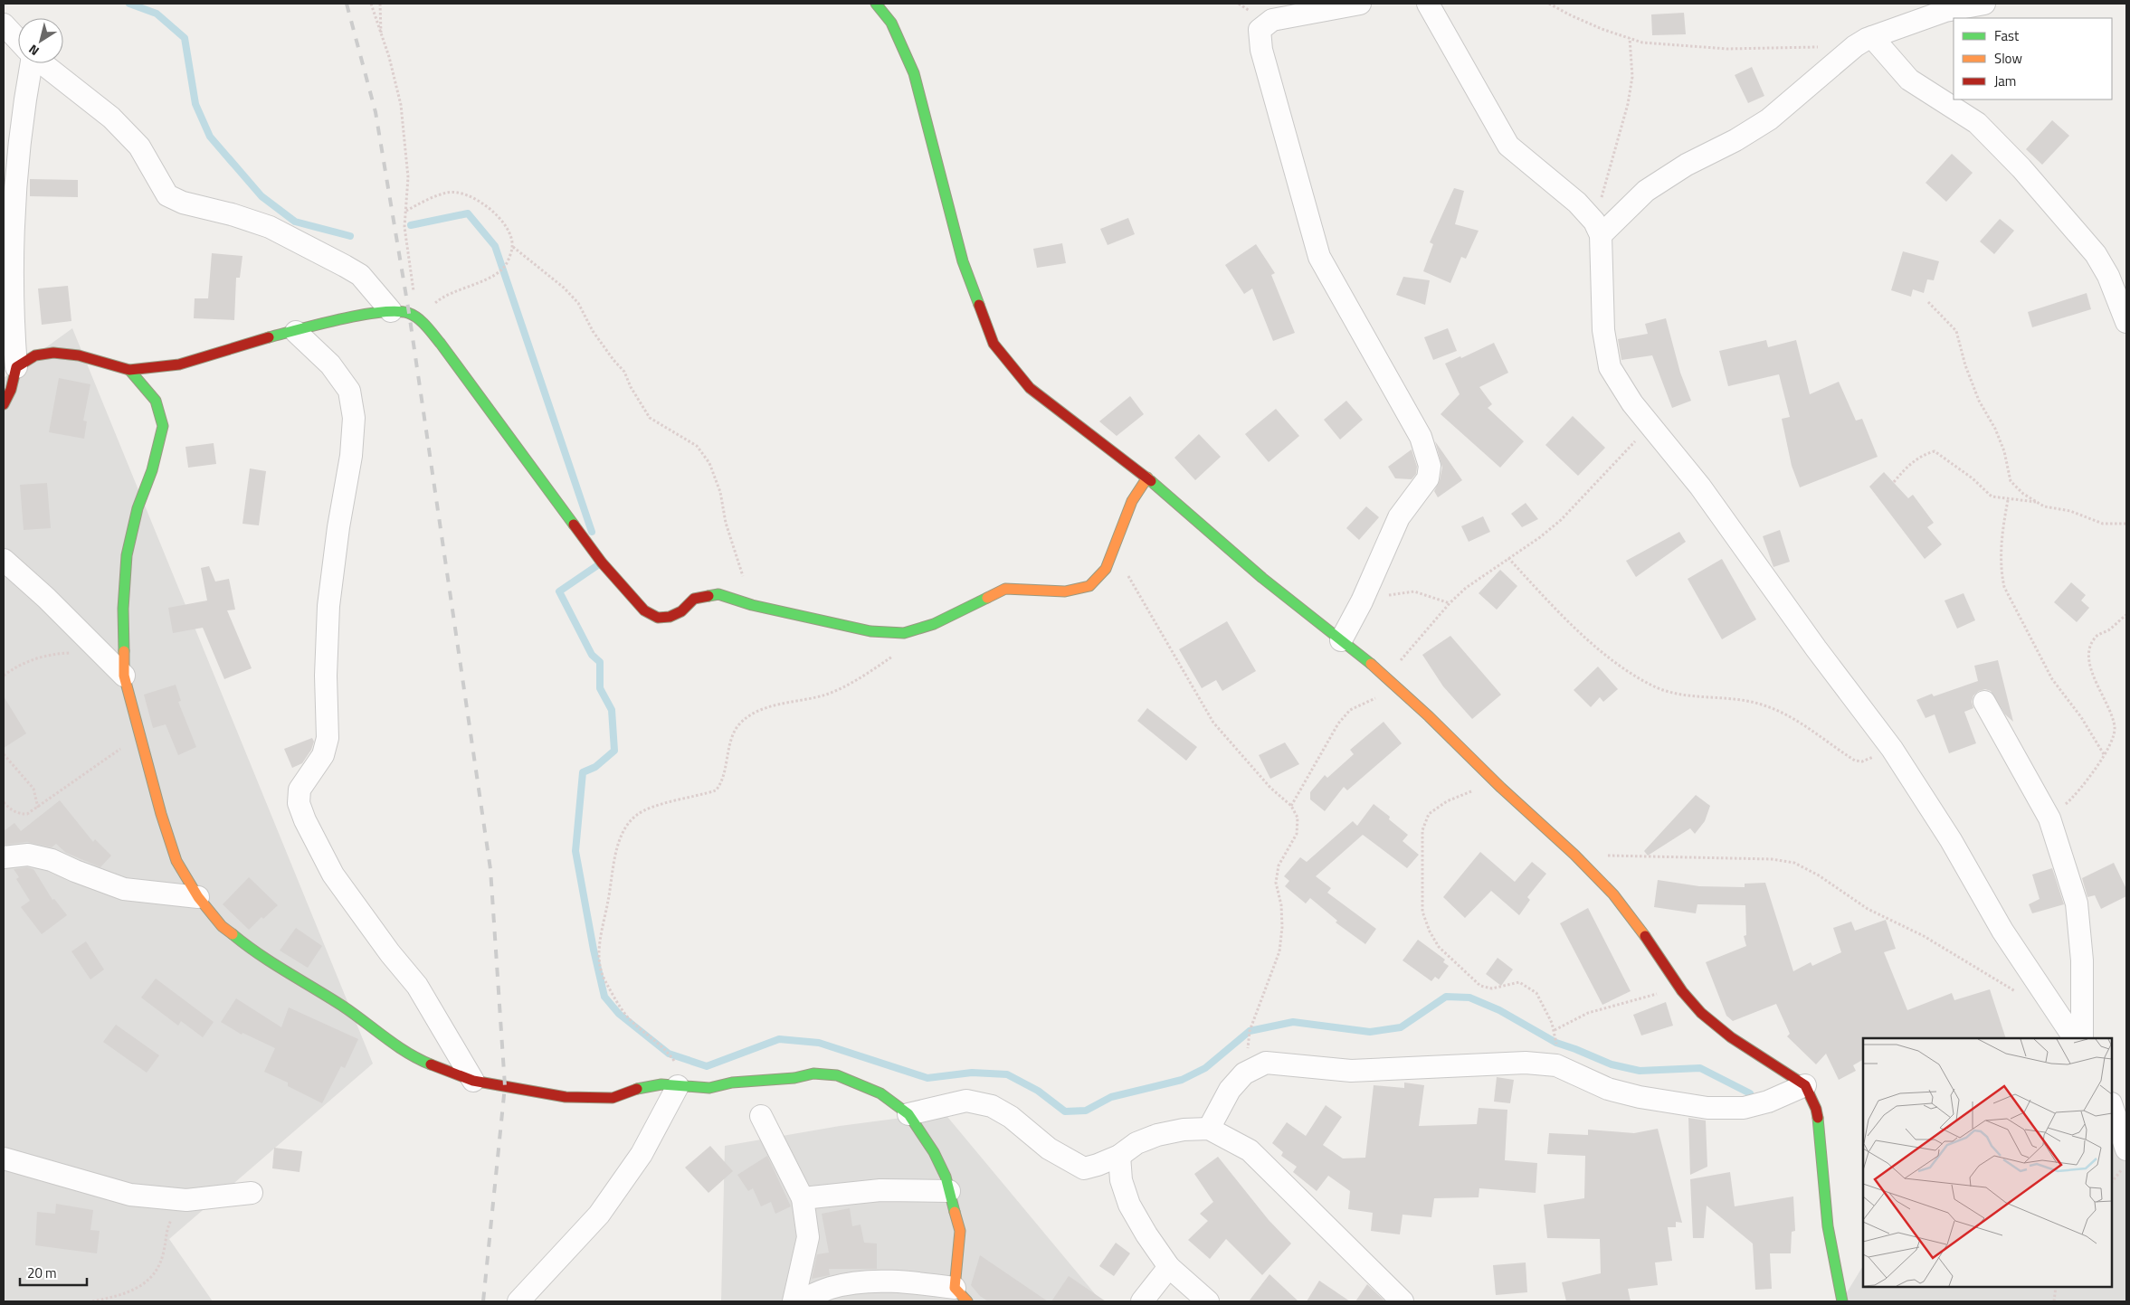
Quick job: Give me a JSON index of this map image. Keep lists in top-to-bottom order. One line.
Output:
{"legend":["Fast","Slow","Jam"],"scale_bar":"20 m","north":"bottom left"}
